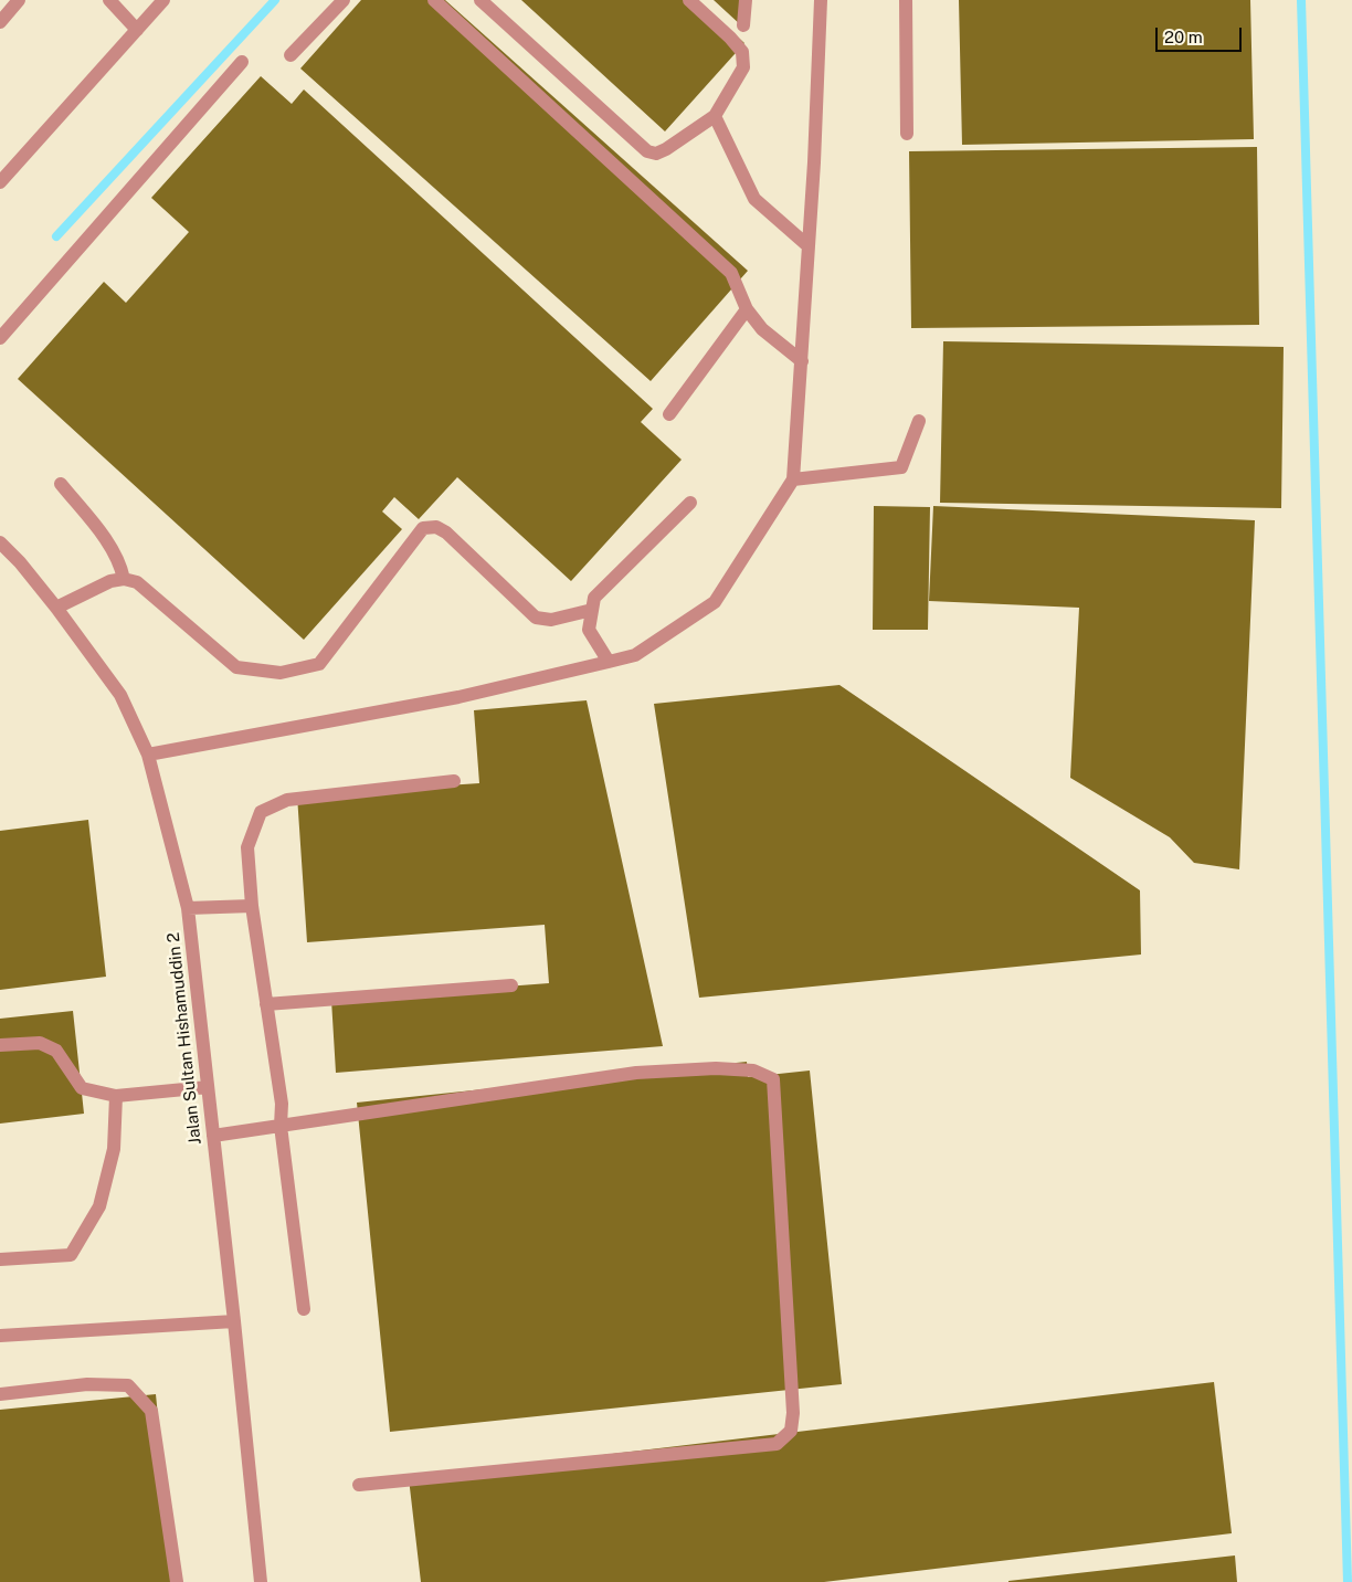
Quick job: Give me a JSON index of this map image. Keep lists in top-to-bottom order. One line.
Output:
{"streets":{"street":["Jalan Sultan Hishamuddin 2"]},"scale_bar":"20 m"}
